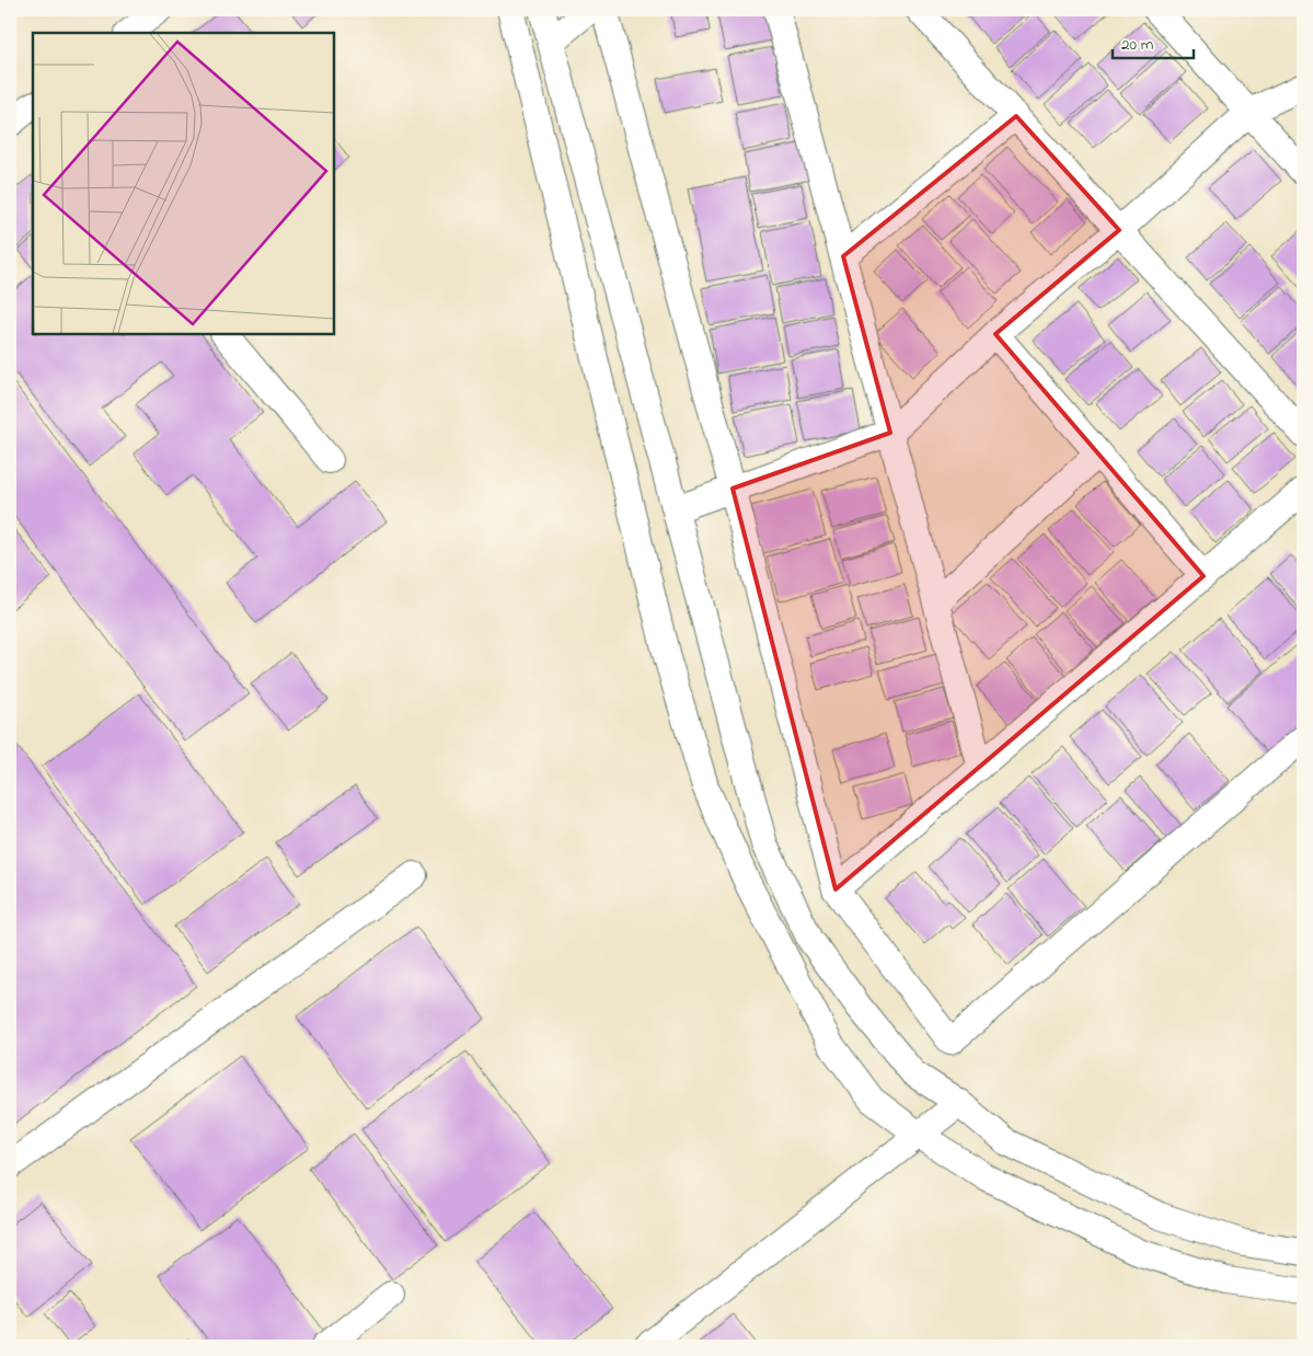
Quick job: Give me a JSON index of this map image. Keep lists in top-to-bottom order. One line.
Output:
{"scale_bar":"20 m"}
